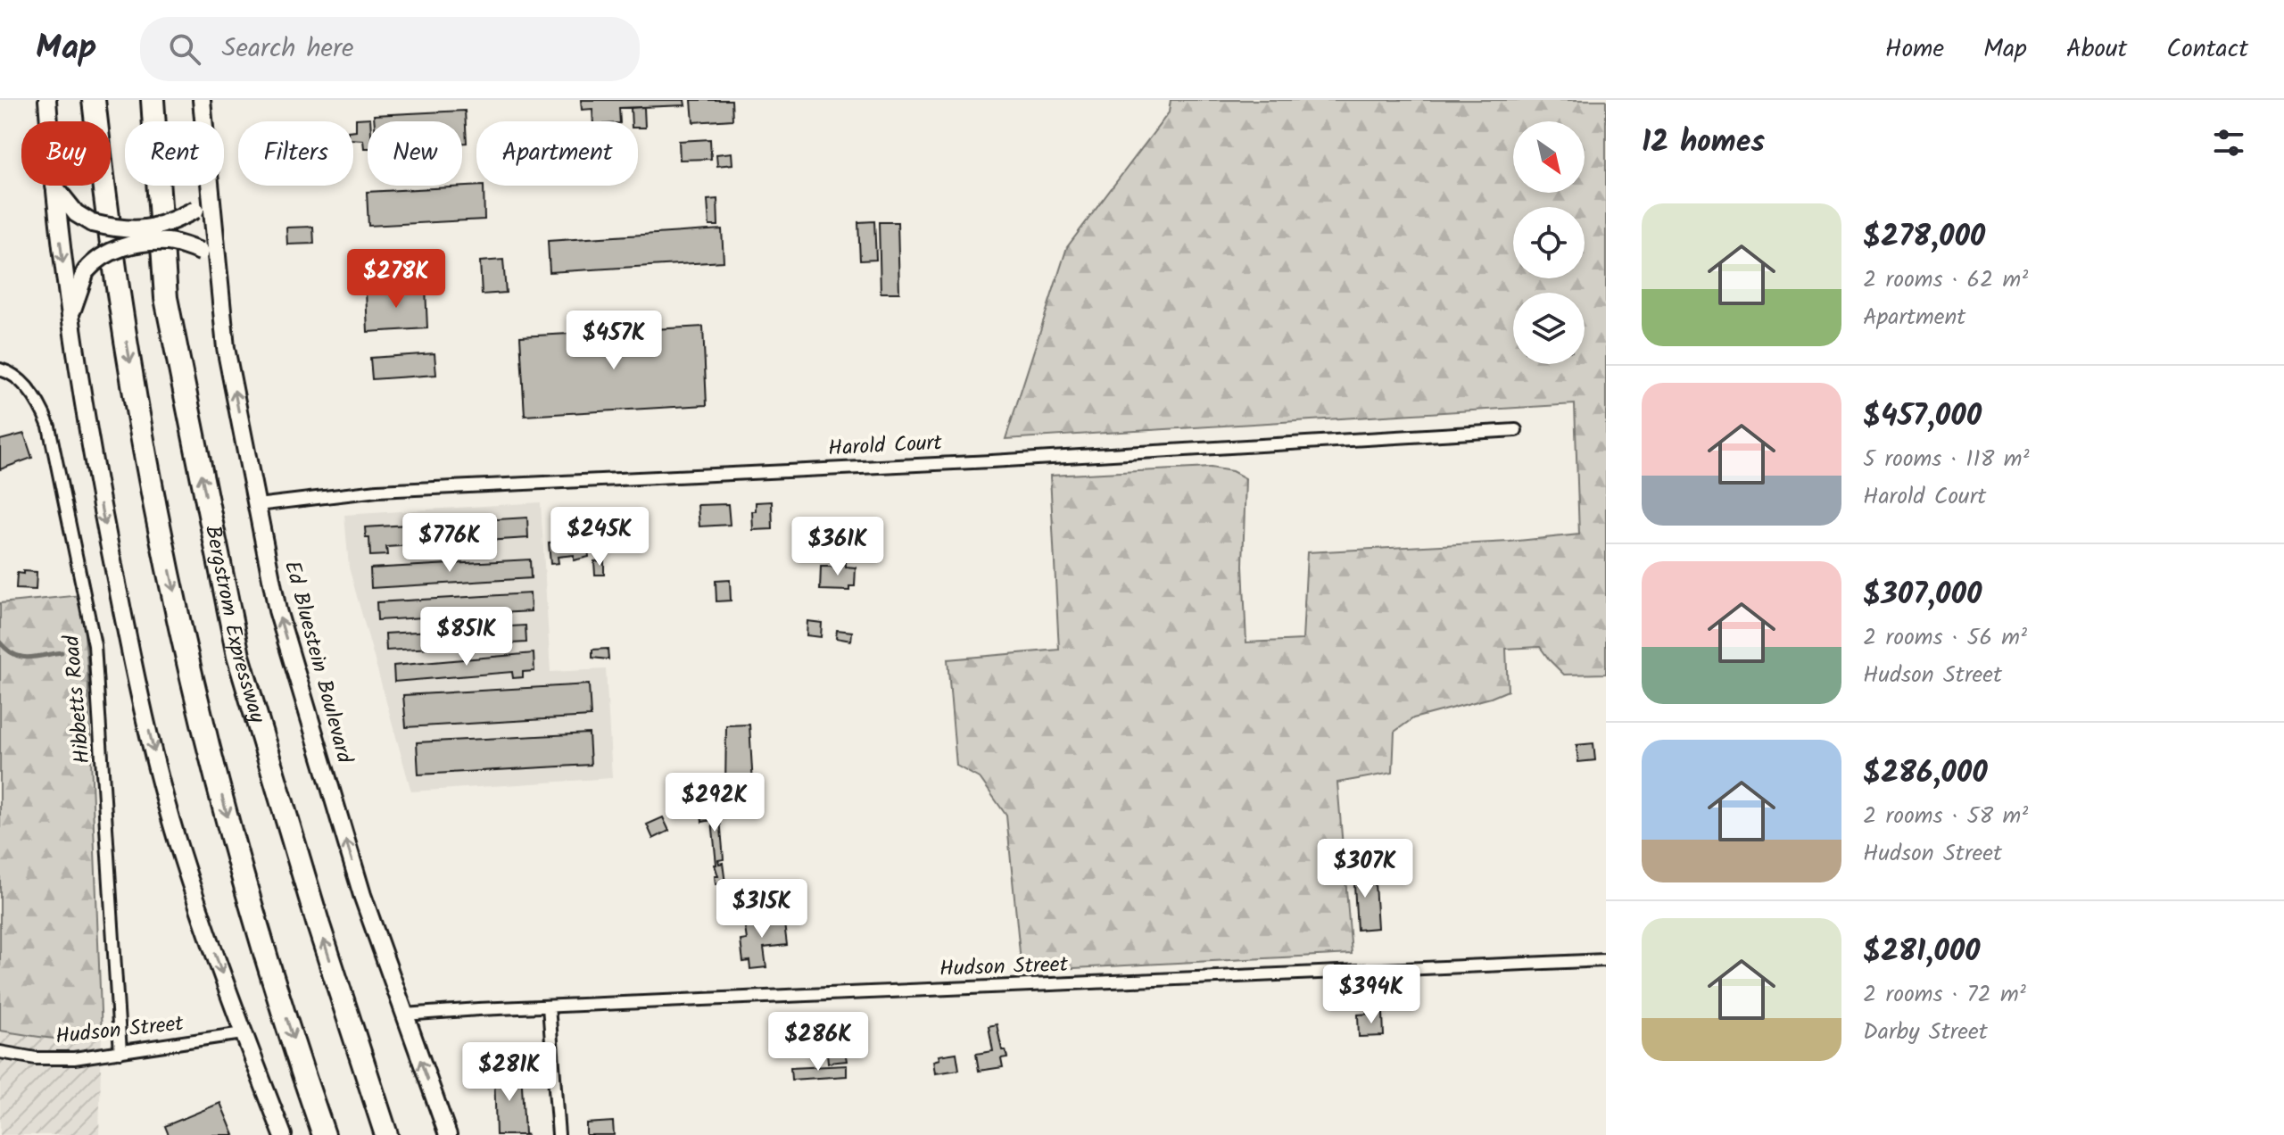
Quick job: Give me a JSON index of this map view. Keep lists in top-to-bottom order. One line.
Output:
{"streets":{"highway":["Bergstrom Expressway"],"main road":["Ed Bluestein Boulevard"],"street":["Harold Court","Hibbetts Road","Hudson Street"]},"crossings":[["Harold Court","Ed Bluestein Boulevard"],["Ed Bluestein Boulevard","Hudson Street"],["Hibbetts Road","Hudson Street"]],"one_way":["Ed Bluestein Boulevard"],"north":"bottom right","page":{"header":"Map","search":"Search here","nav":["Home","Map","About","Contact"],"heading":"12 homes","chip":["Buy","Rent","Filters","New","Apartment"],"list":[{"name":"$278,000","note":"2 rooms · 62 m² · Apartment"},{"name":"$457,000","note":"5 rooms · 118 m² · Harold Court"},{"name":"$307,000","note":"2 rooms · 56 m² · Hudson Street"},{"name":"$286,000","note":"2 rooms · 58 m² · Hudson Street"},{"name":"$281,000","note":"2 rooms · 72 m² · Darby Street"}],"price":["$278K","$457K","$245K","$776K","$361K","$851K","$292K","$307K","$315K","$394K","$286K","$281K"]}}
